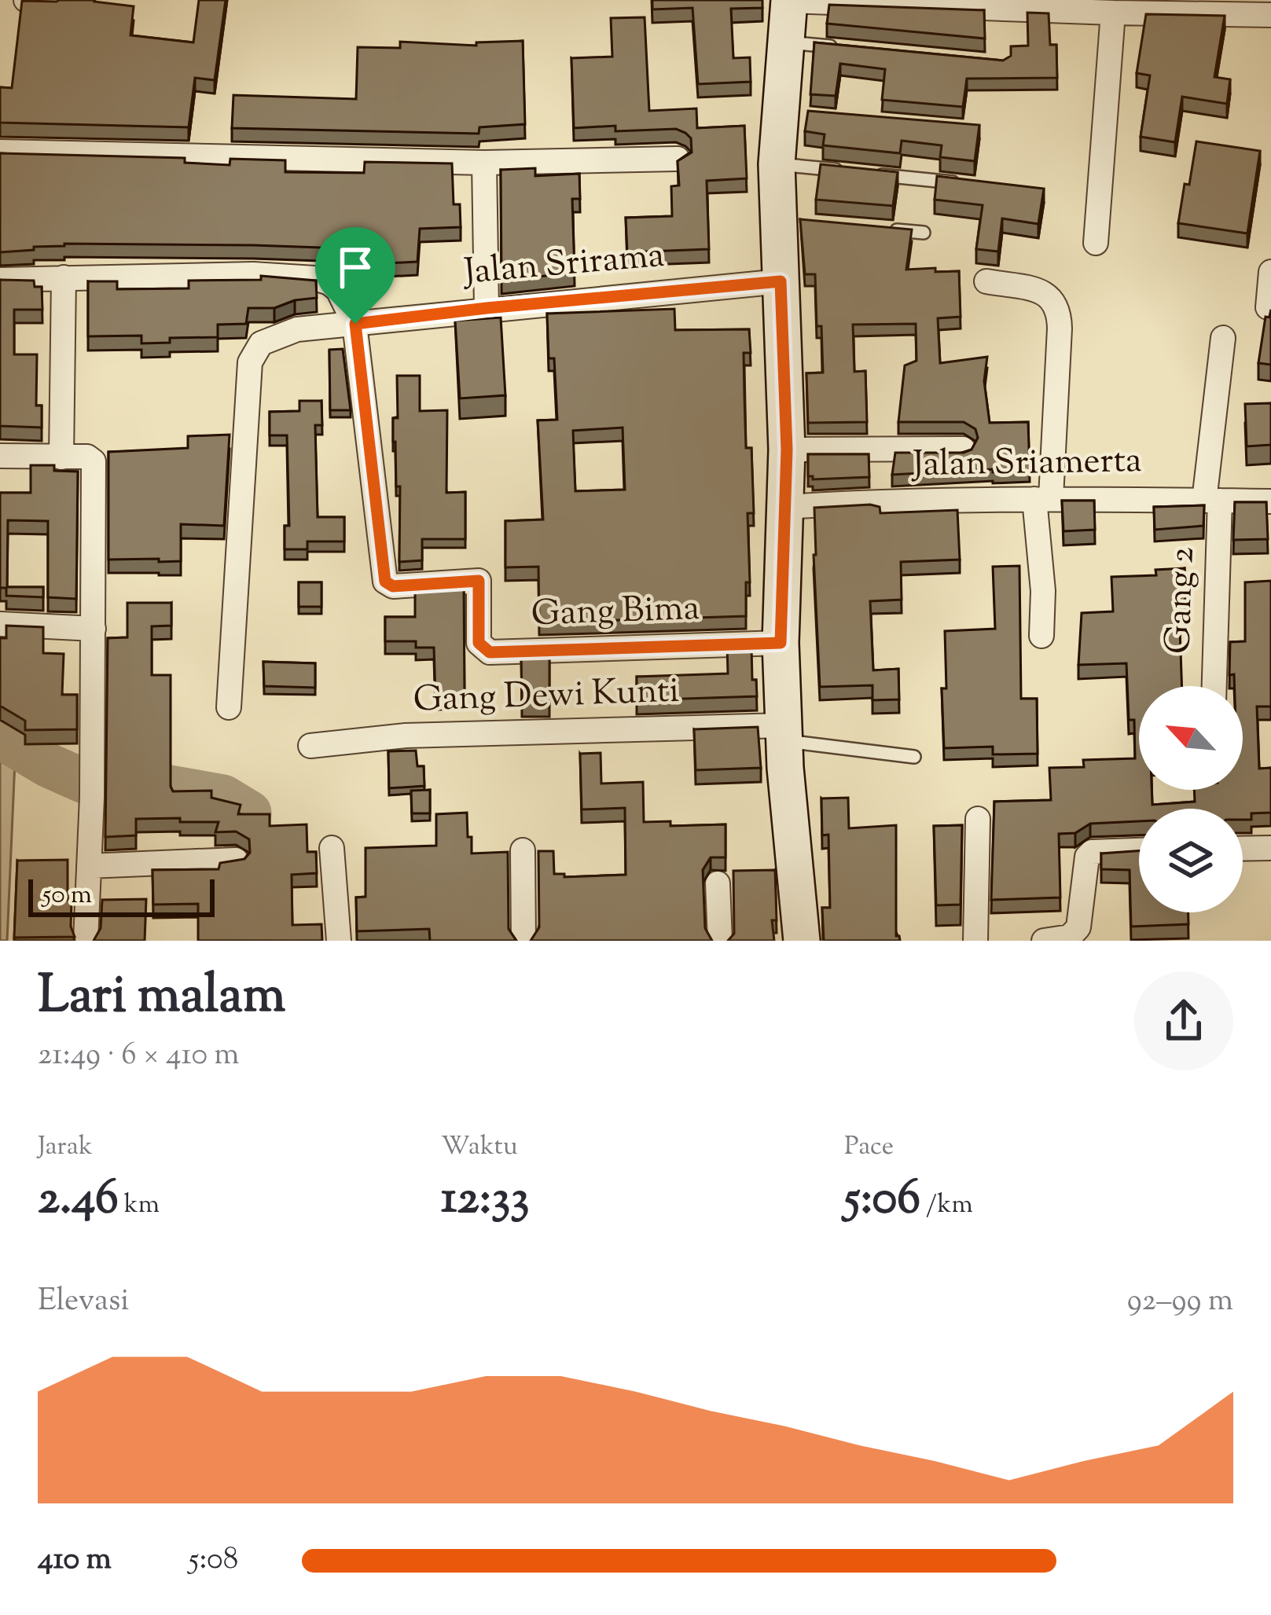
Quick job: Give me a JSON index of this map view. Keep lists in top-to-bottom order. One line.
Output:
{"streets":{"street":["Jalan Srirama","Jalan Sriamerta","Gang 2","Gang Bima","Gang Dewi Kunti"]},"crossings":[["Jalan Srirama","Gang Bima"],["Jalan Sriamerta","Gang 2"]],"scale_bar":"50 m","north":"top left","page":{"scale":"50 m","heading":["Lari malam","21:49 · 6 × 410 m"],"stats":[["Jarak","2.46 km"],["Waktu","12:33"],["Pace","5:06 /km"]],"chart":["Elevasi","92–99 m"],"list":[{"name":"410 m","note":"5:08"}]}}
